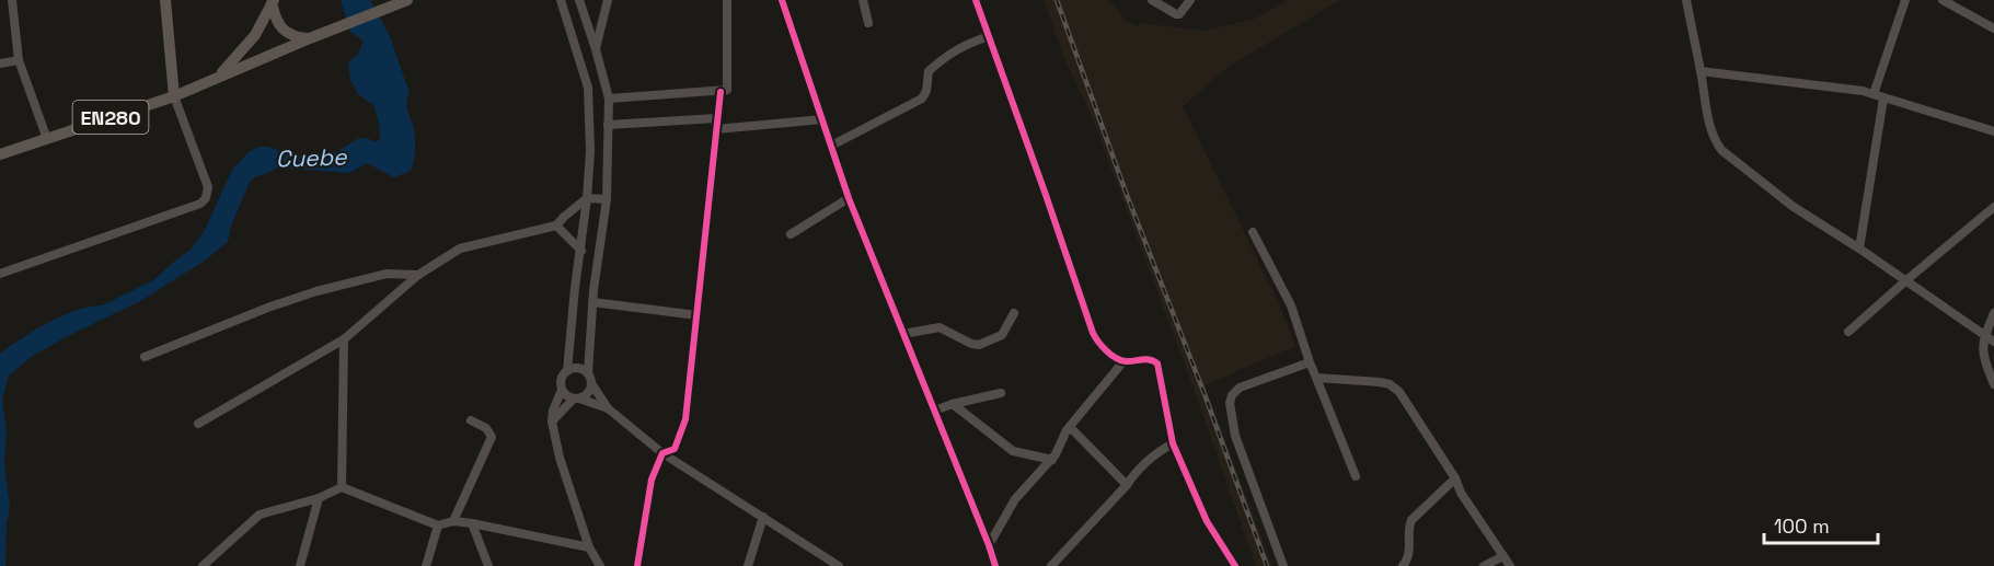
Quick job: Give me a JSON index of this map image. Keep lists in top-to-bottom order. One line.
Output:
{"streets":{"main road":["EN280"]},"water":["Cuebe"],"scale_bar":"100 m"}
